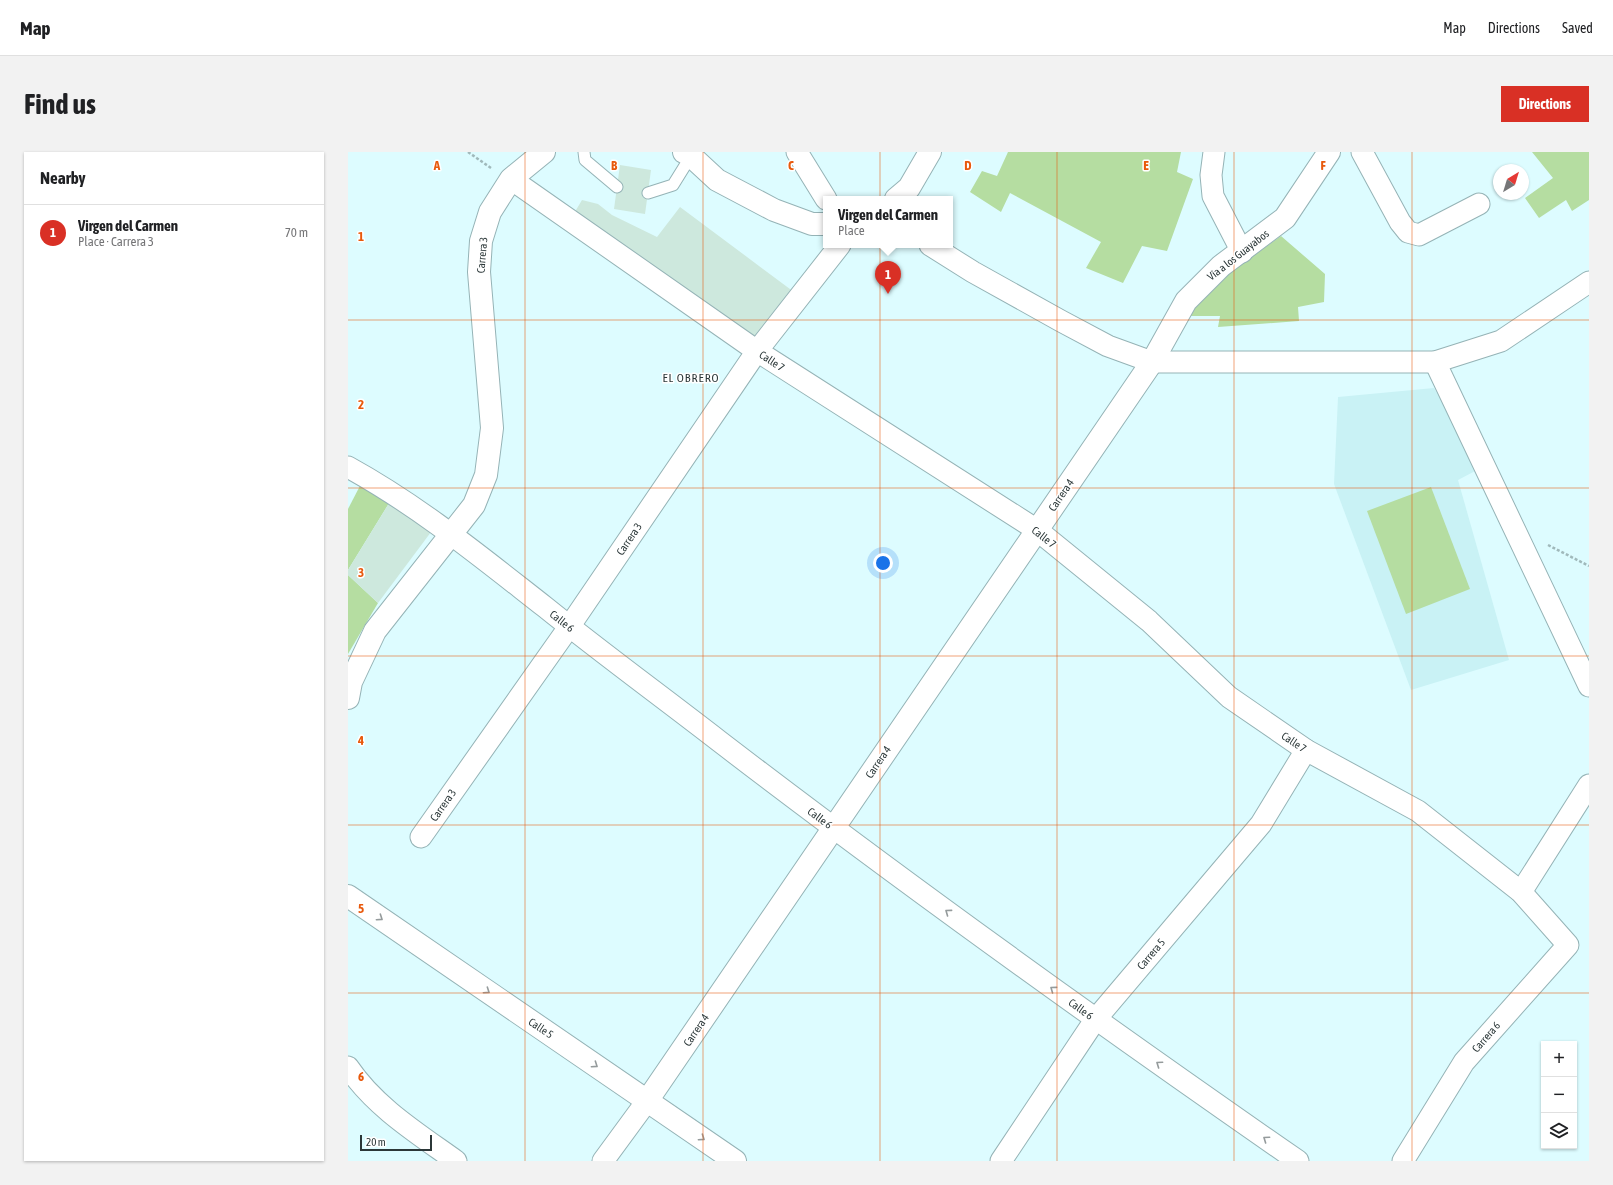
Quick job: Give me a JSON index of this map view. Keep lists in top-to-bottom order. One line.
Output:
{"streets":{"main road":["Carrera 3","Vía a los Guayabos","Carrera 4","Calle 5"],"street":["Calle 7","Calle 6","Carrera 5","Carrera 6"]},"crossings":[["Carrera 3","Calle 7"],["Carrera 3","Calle 6"],["Vía a los Guayabos","Carrera 4"],["Calle 7","Carrera 4"],["Calle 7","Carrera 5"],["Calle 7","Carrera 6"],["Carrera 4","Calle 6"],["Carrera 4","Calle 5"],["Calle 6","Carrera 5"]],"one_way":["Calle 6","Calle 5"],"districts":["EL OBRERO"],"scale_bar":"20 m","north":"top right","page":{"header":"Map","nav":["Map","Directions","Saved"],"buttons":"Directions","title":"Find us","heading":"Nearby","popup":["Virgen del Carmen","Place"],"list":[{"mark":"1","name":"Virgen del Carmen","note":"Place · Carrera 3","value":"70 m"}],"pins":"1","map_buttons":["+","−"],"scale":"20 m"},"grid":{"columns":["A","B","C","D","E","F"],"rows":["1","2","3","4","5","6"]}}
